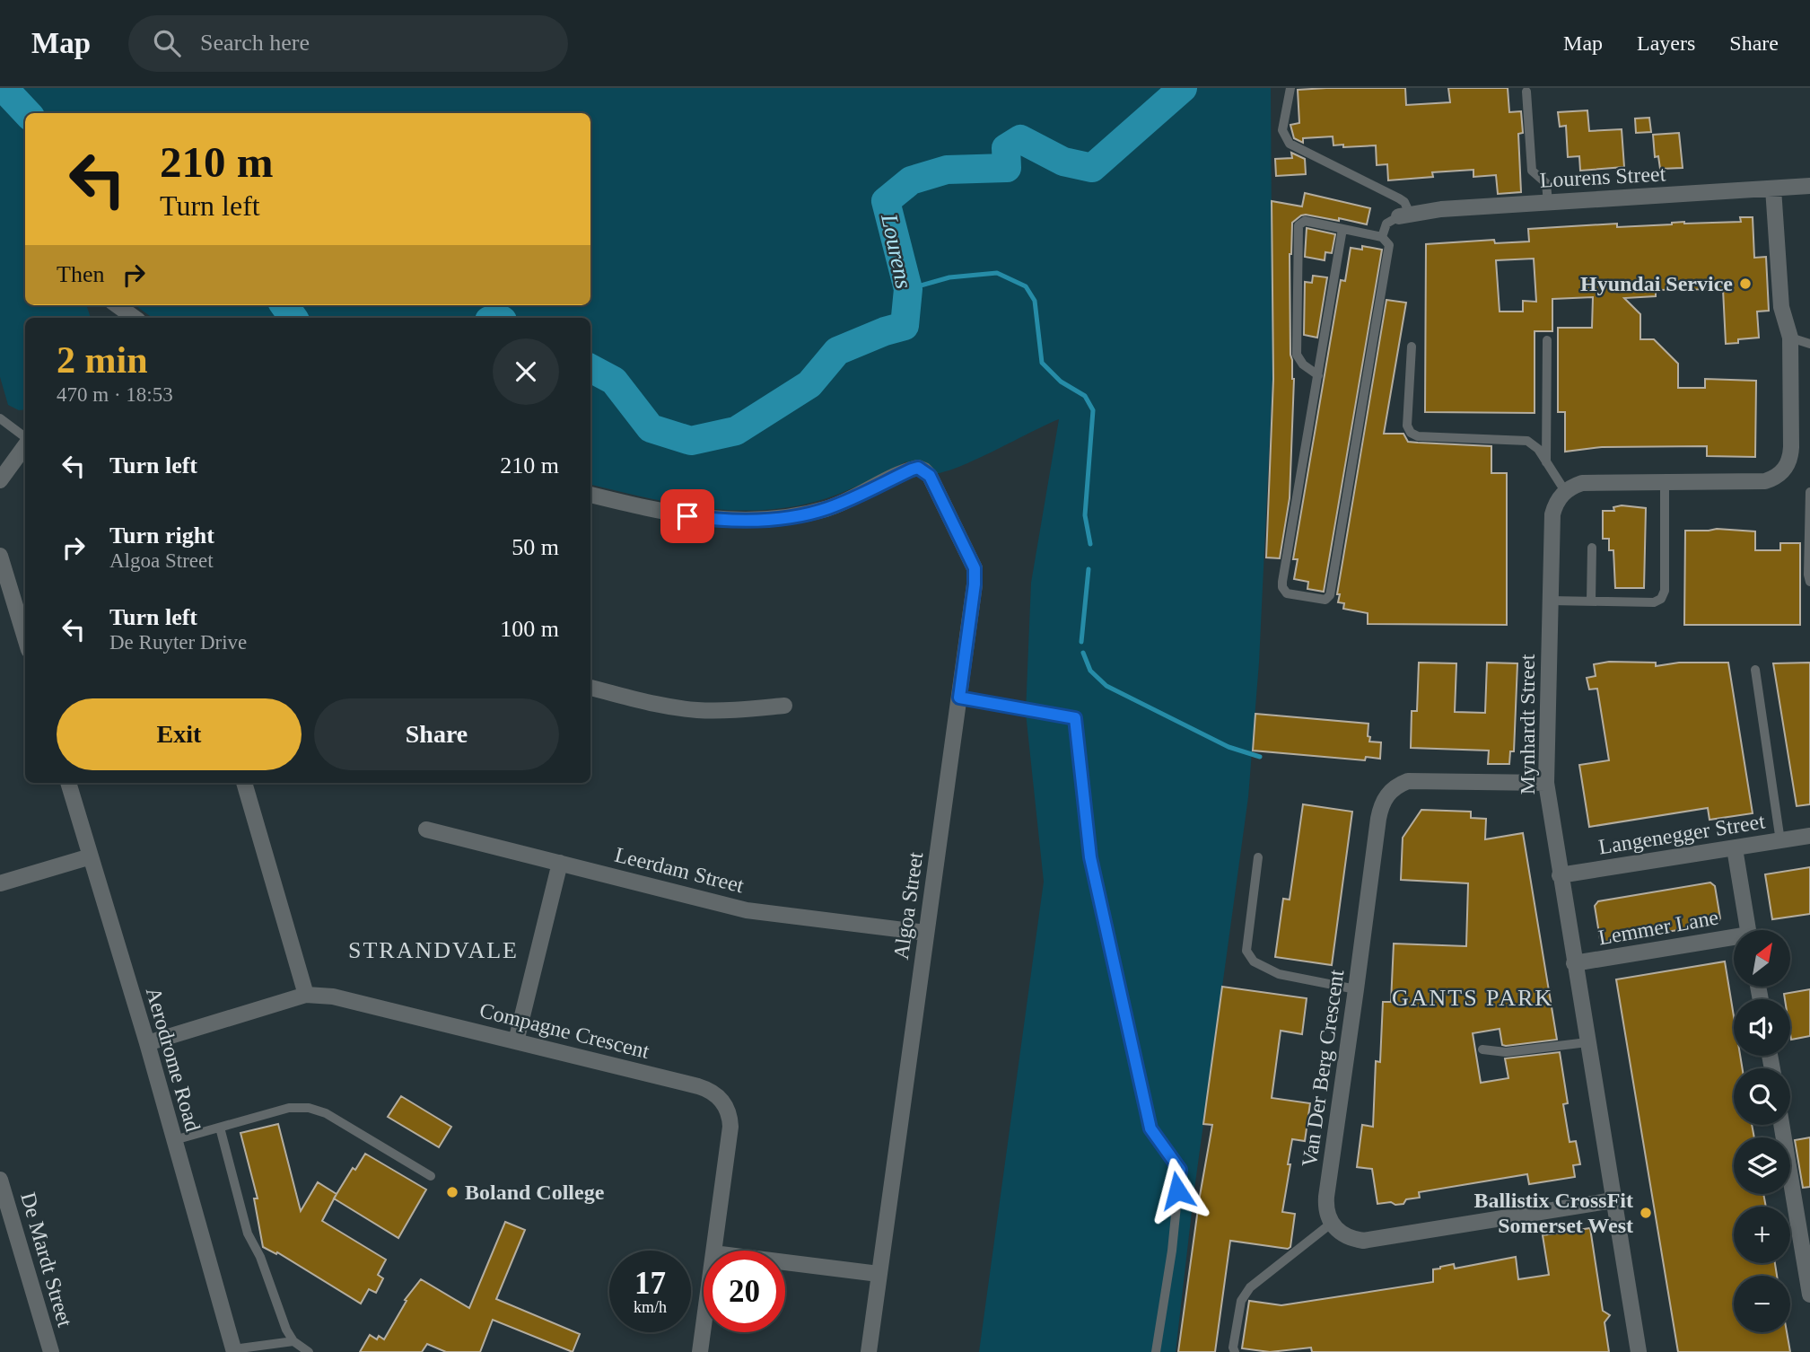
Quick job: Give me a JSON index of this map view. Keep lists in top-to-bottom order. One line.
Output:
{"streets":{"street":["Lourens Street","Mynhardt Street","Langenegger Street","Leerdam Street","Algoa Street","Lemmer Lane","Compagne Crescent","Aerodrome Road","Van Der Berg Crescent","De Mardt Street"]},"crossings":[["Mynhardt Street","Langenegger Street"],["Mynhardt Street","Lemmer Lane"],["Mynhardt Street","Van Der Berg Crescent"],["Leerdam Street","Algoa Street"],["Compagne Crescent","Aerodrome Road"]],"districts":["STRANDVALE","GANTS PARK"],"water":["Lourens"],"places":["Hyundai Service","Boland College","Ballistix CrossFit Somerset West"],"north":"top right","page":{"header":"Map","search":"Search here","nav":["Map","Layers","Share"],"turn":["210 m","Turn left"],"then":"Then","heading":["2 min","470 m · 18:53"],"list":[{"name":"Turn left","value":"210 m"},{"name":"Turn right","note":"Algoa Street","value":"50 m"},{"name":"Turn left","note":"De Ruyter Drive","value":"100 m"}],"buttons":["Exit","Share"],"map_buttons":["+","−"],"speed":"17 km/h","limit":"20"}}
